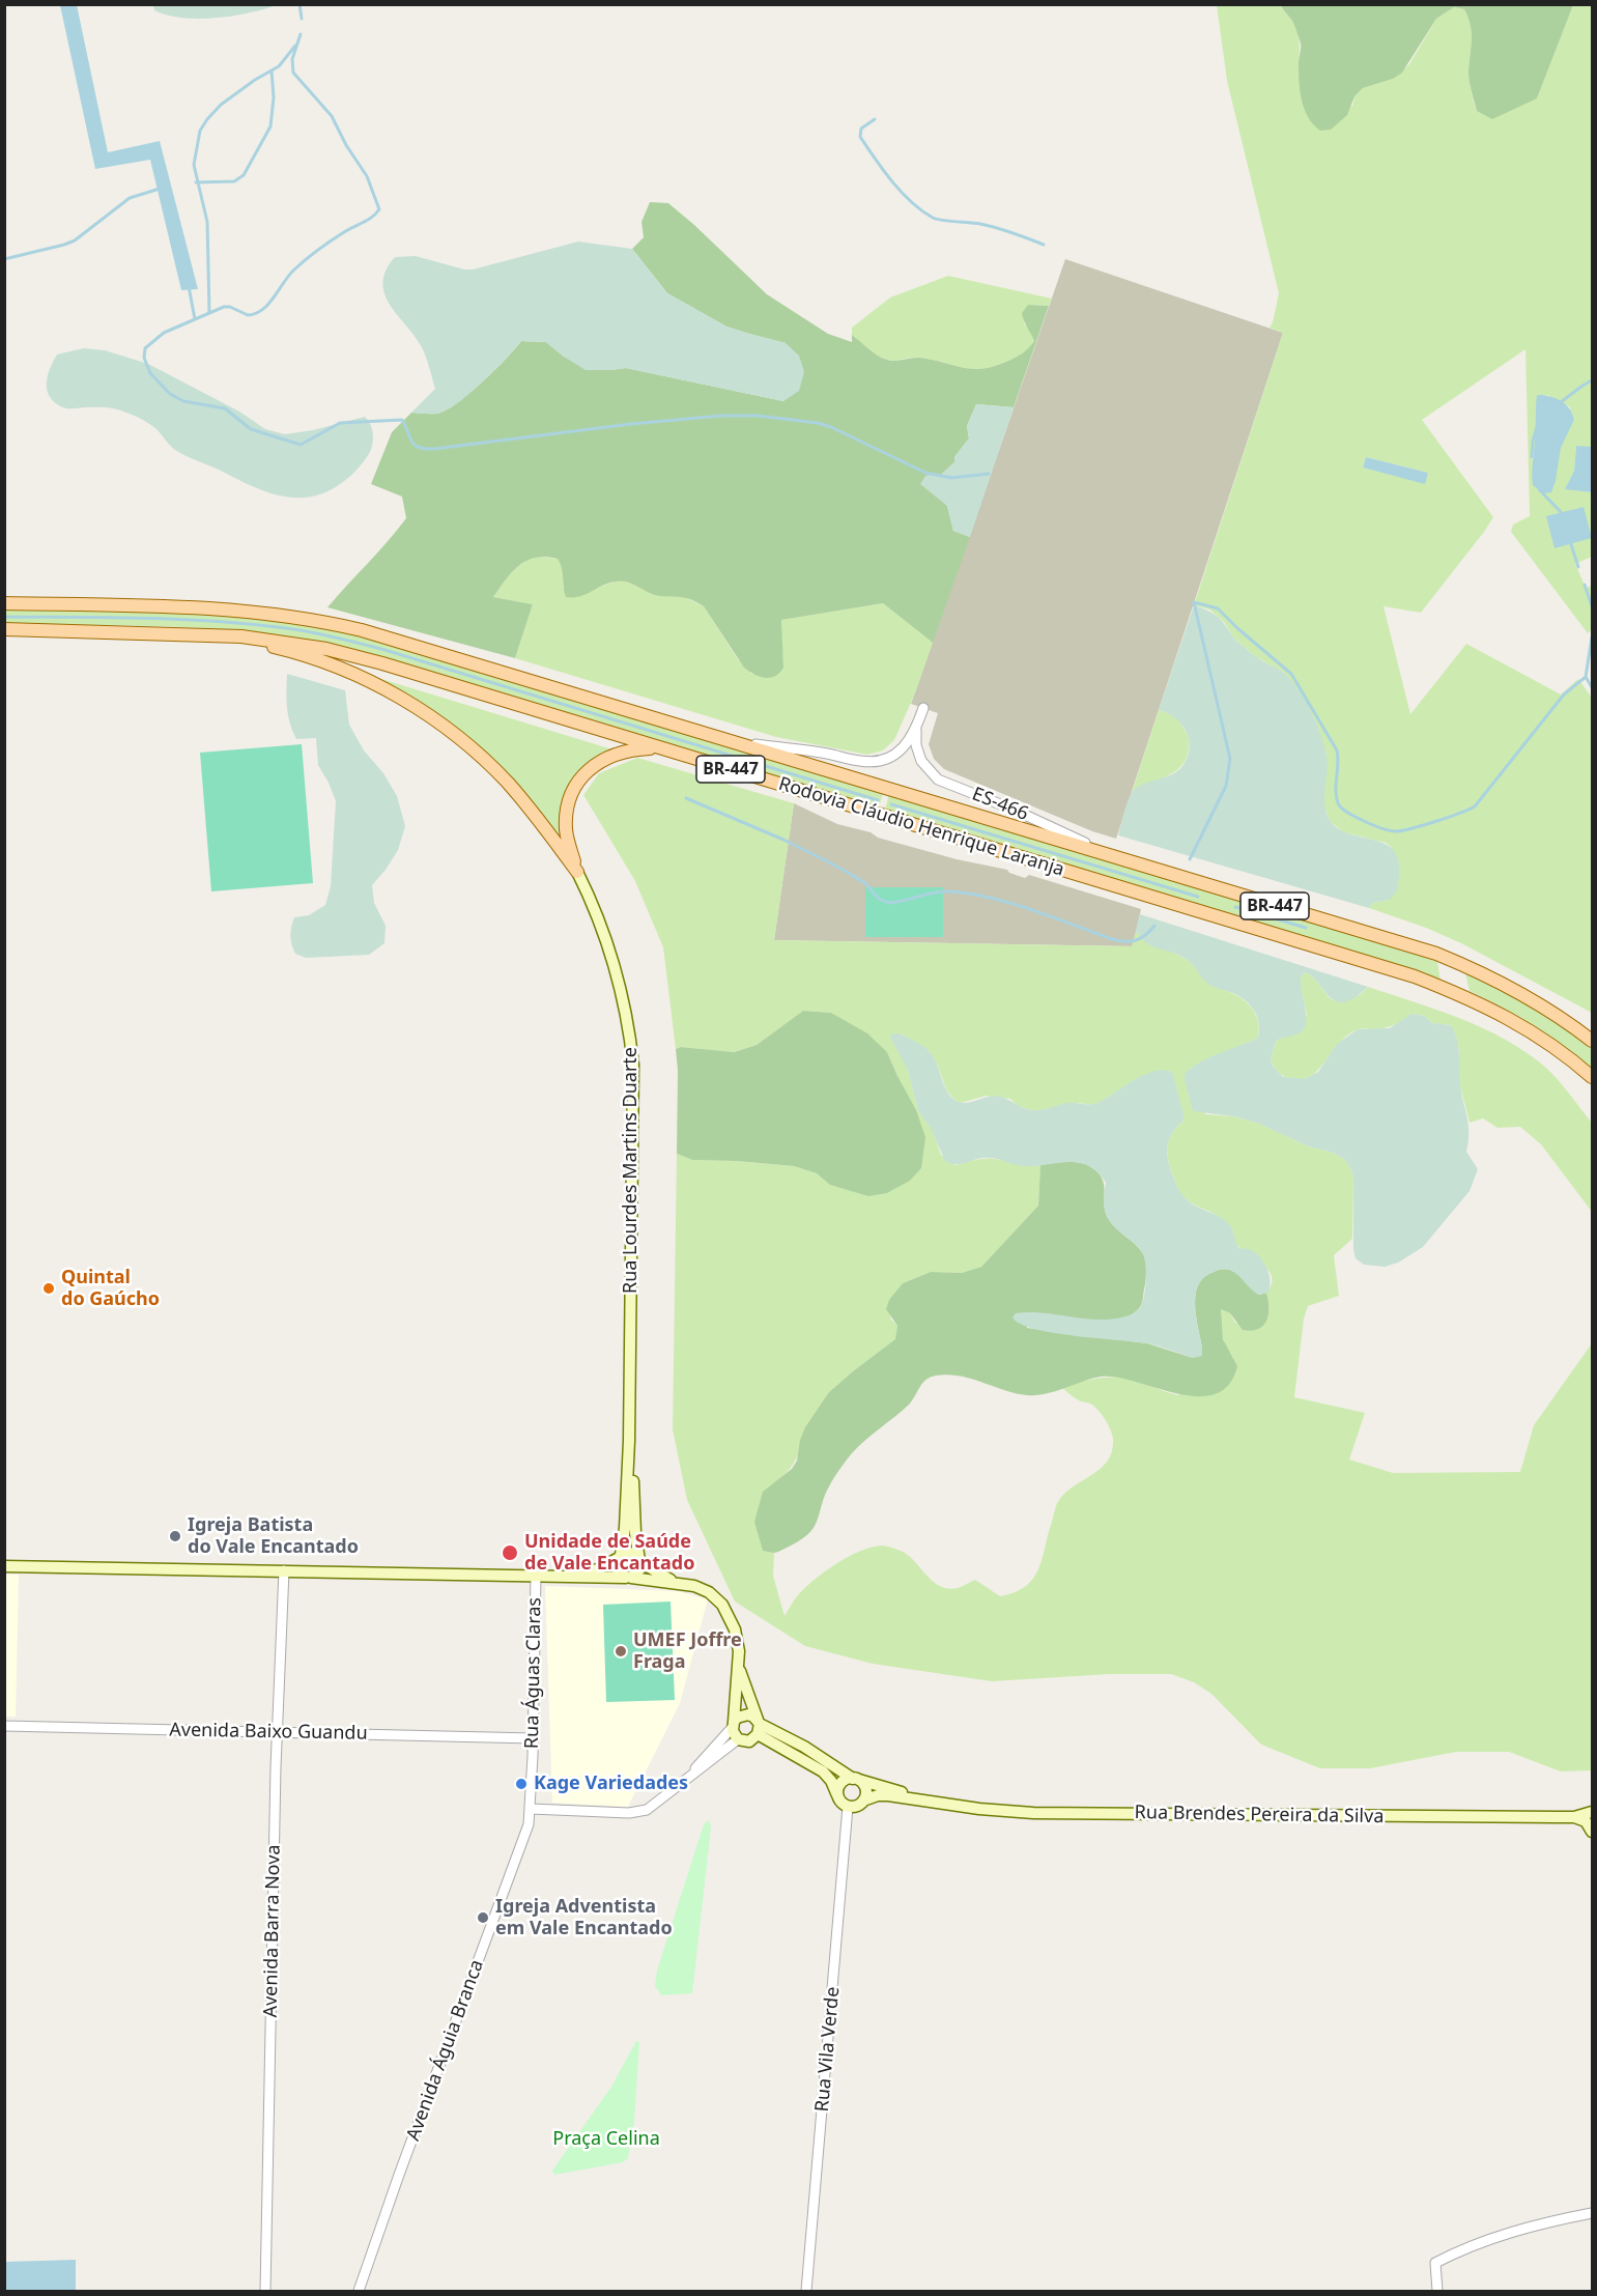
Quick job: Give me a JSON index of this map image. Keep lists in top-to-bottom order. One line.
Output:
{"streets":{"main road":["BR-447","Rodovia Cláudio Henrique Laranja","Rua Lourdes Martins Duarte","Rua Brendes Pereira da Silva"],"street":["ES-466","Rua Águas Claras","Avenida Baixo Guandu","Avenida Barra Nova","Rua Vila Verde","Avenida Águia Branca"]},"crossings":[["ES-466","Rodovia Cláudio Henrique Laranja"],["Rua Águas Claras","Avenida Baixo Guandu"],["Rua Águas Claras","Avenida Águia Branca"],["Avenida Baixo Guandu","Avenida Barra Nova"],["Rua Brendes Pereira da Silva","Rua Vila Verde"]],"parks":["Praça Celina"],"places":["Quintal do Gaúcho","Igreja Batista do Vale Encantado","Unidade de Saúde de Vale Encantado","UMEF Joffre Fraga","Kage Variedades","Igreja Adventista em Vale Encantado"]}
